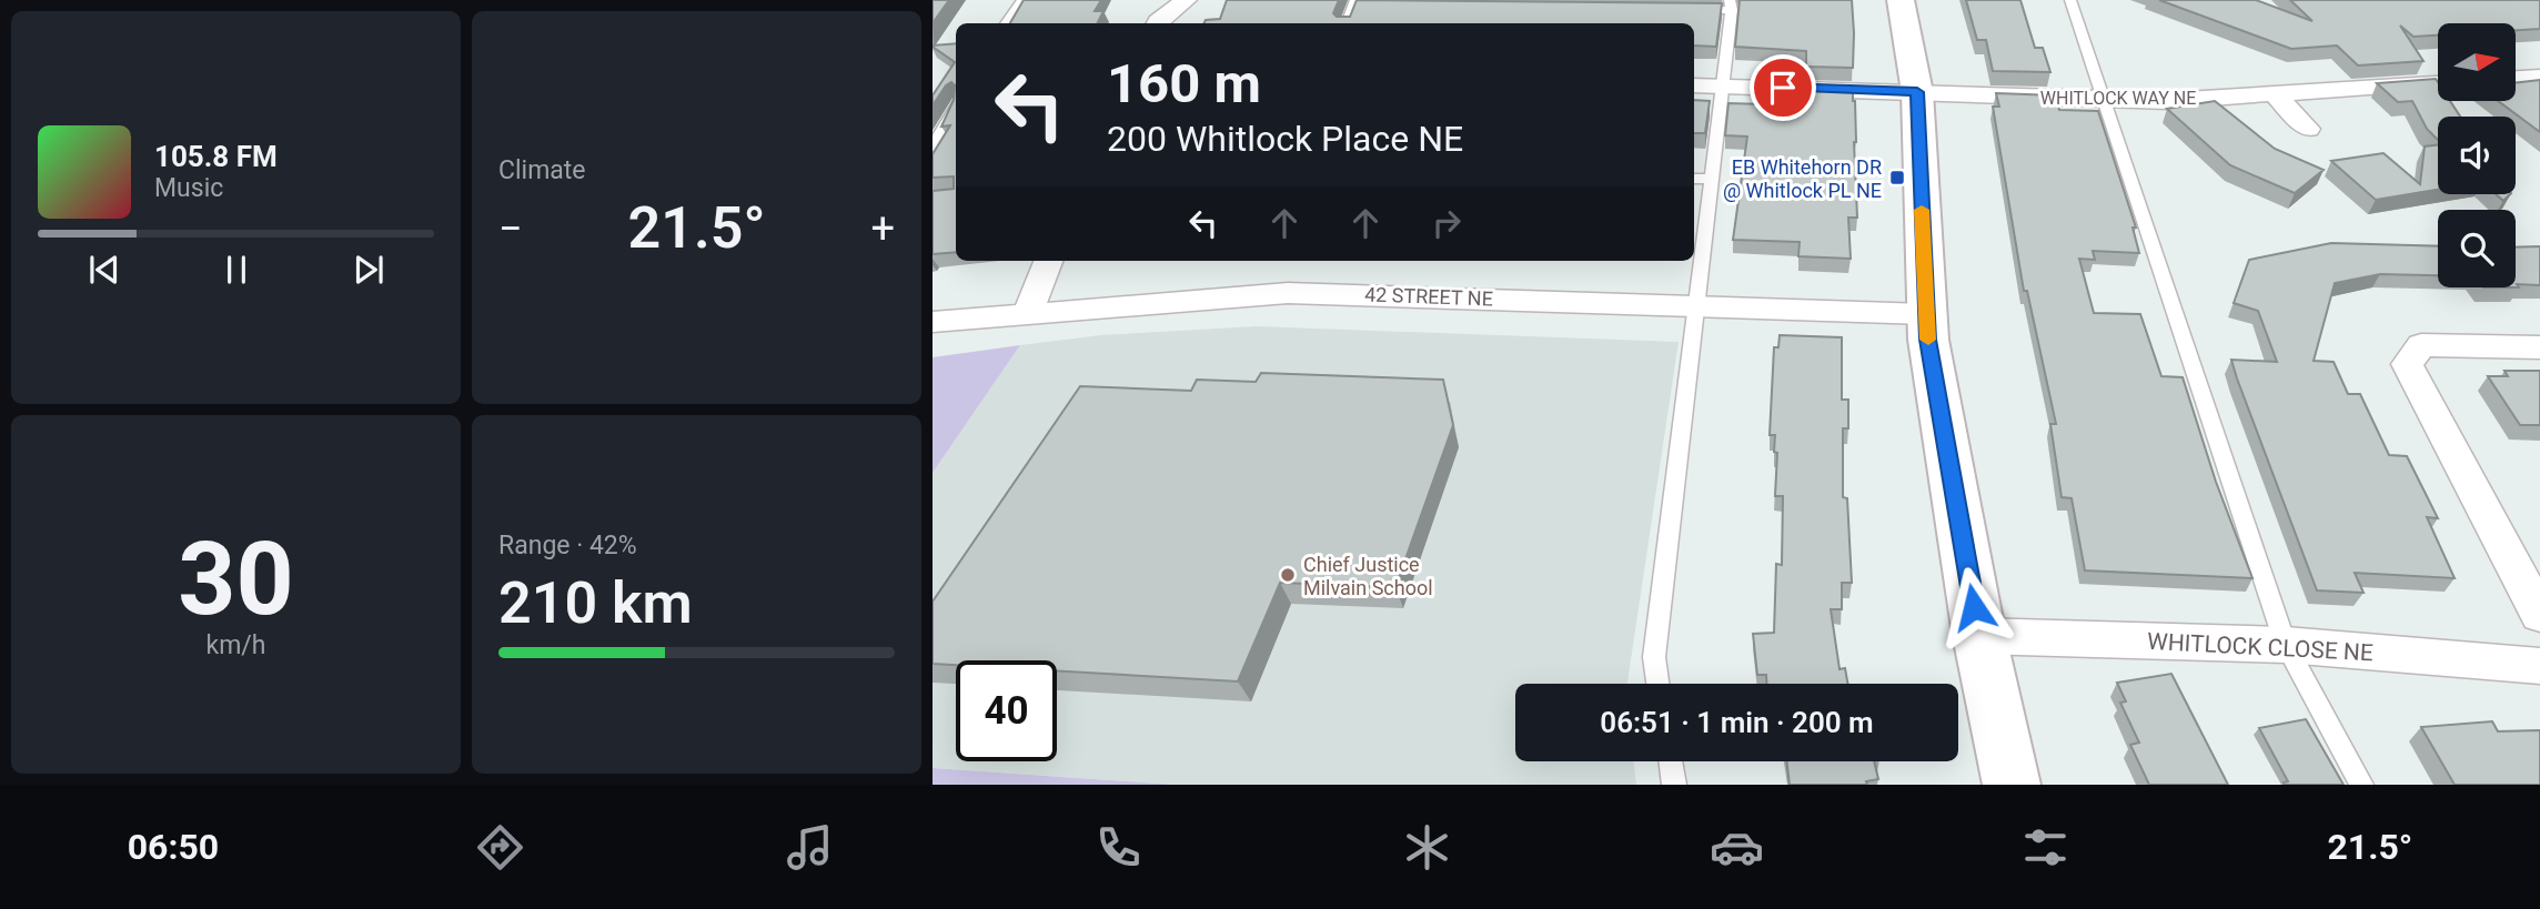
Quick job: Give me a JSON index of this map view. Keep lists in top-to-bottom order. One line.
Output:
{"streets":{"street":["WHITLOCK WAY NE","42 STREET NE","WHITLOCK CLOSE NE"]},"places":{"transit":["EB Whitehorn DR @ Whitlock PL NE"],"other":["Chief Justice Milvain School"]},"north":"right","page":{"tile":["Climate",["30","km/h"],["Range · 42%","210 km"]],"turn":["160 m","200 Whitlock Place NE"],"song":["105.8 FM","Music"],"heat":["−","21.5°","+"],"limit":"40","trip":"06:51 · 1 min · 200 m","tabs":["06:50","21.5°"]}}
